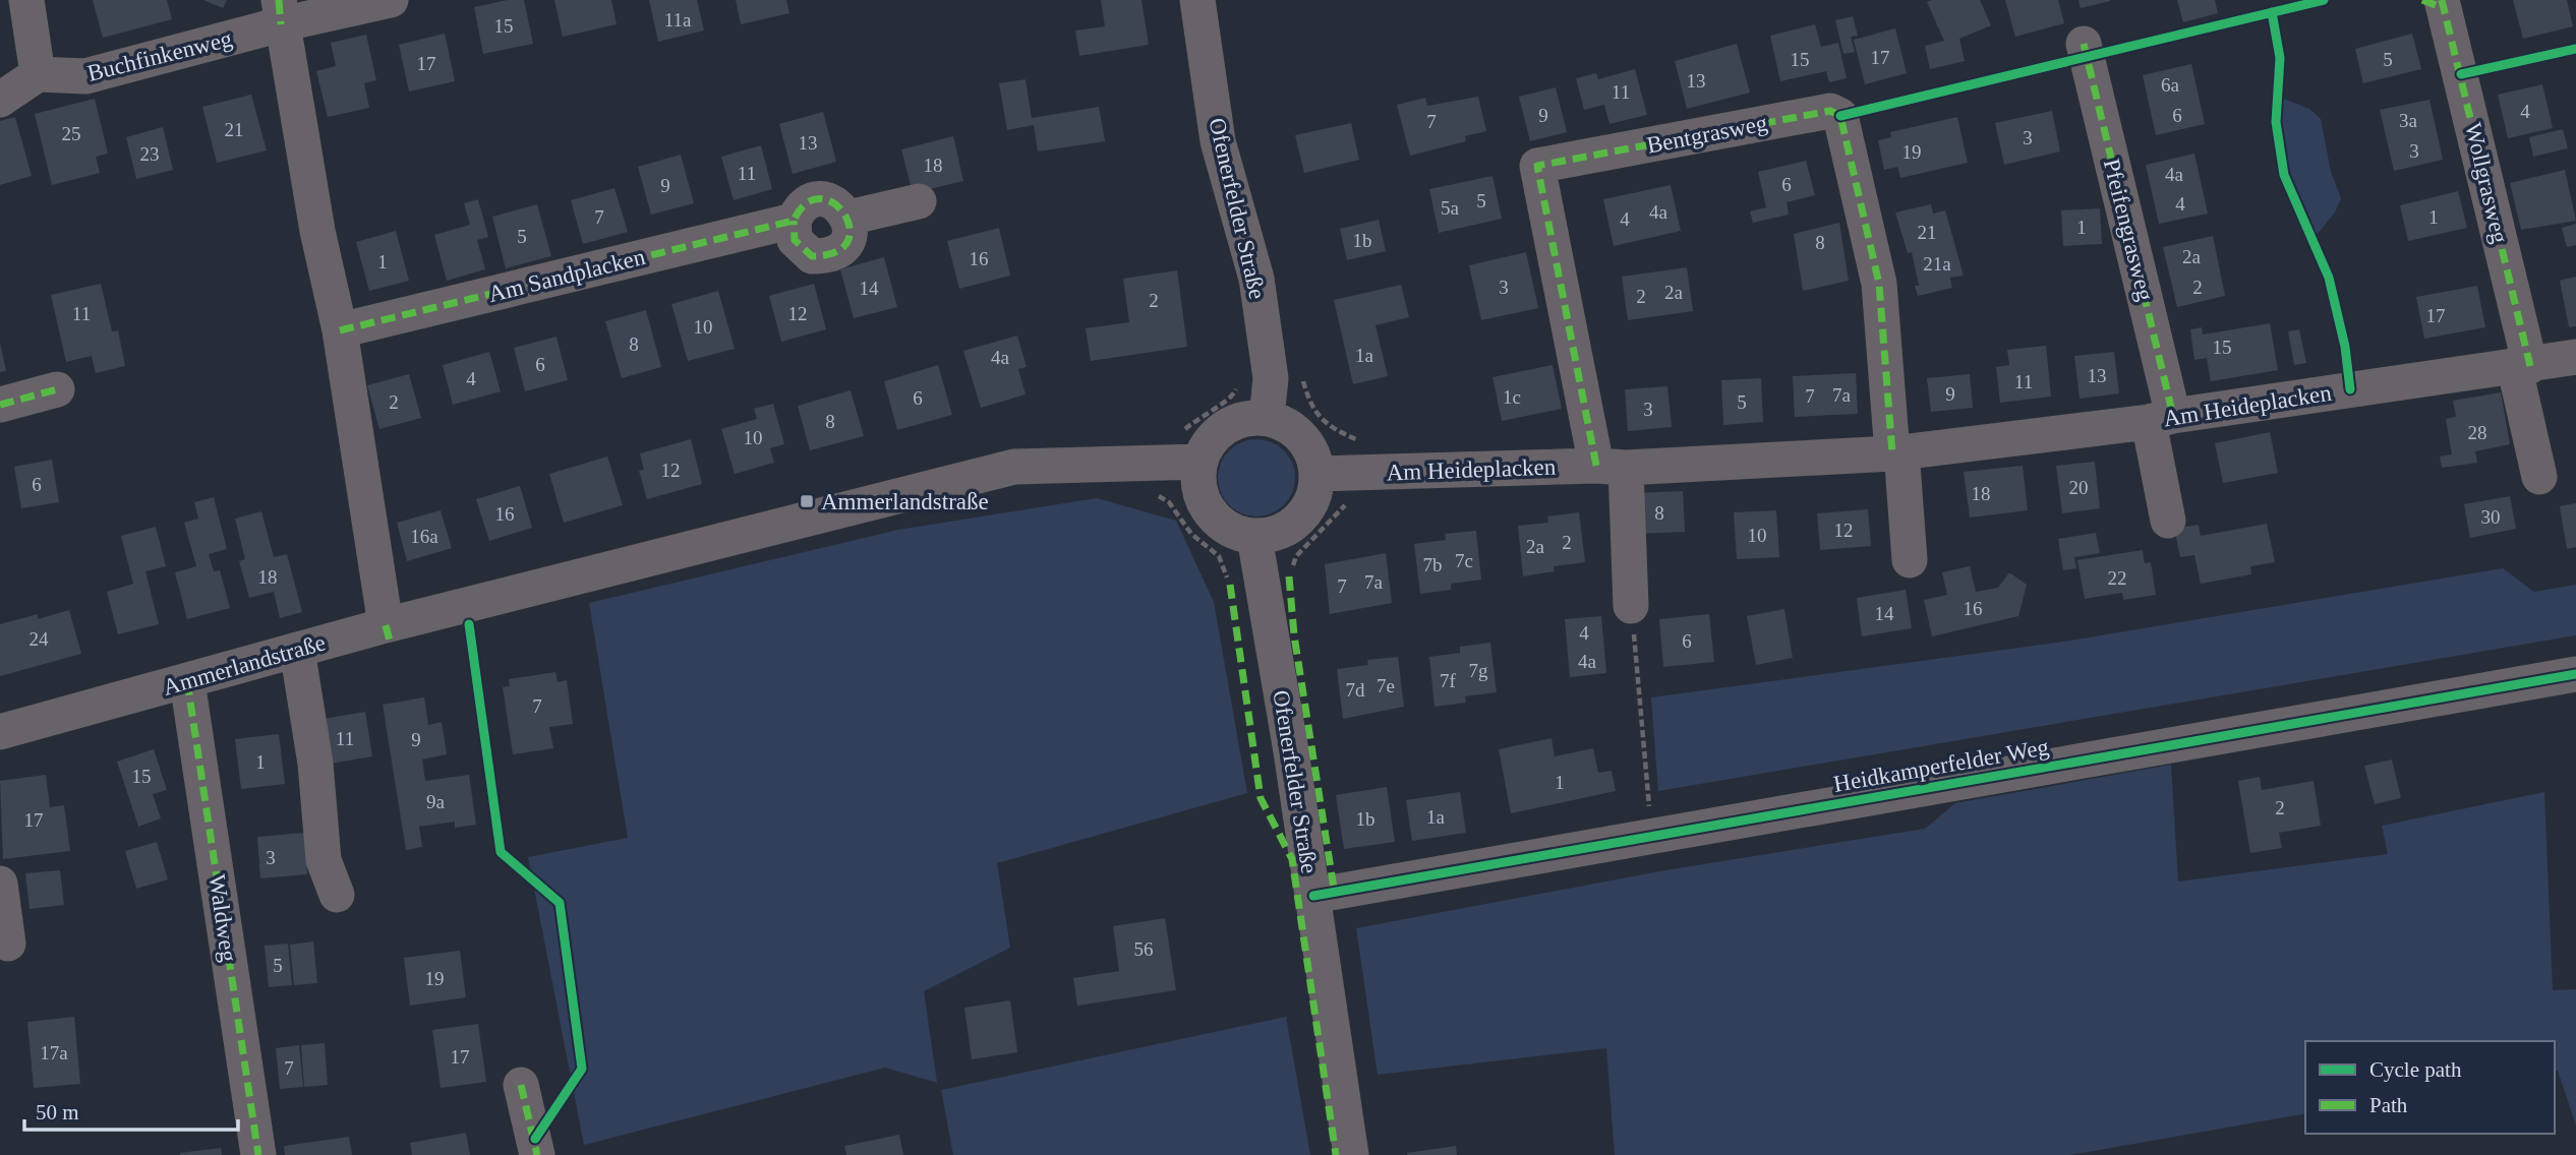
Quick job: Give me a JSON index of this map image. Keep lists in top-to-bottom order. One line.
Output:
{"streets":{"street":["Buchfinkenweg","Bentgrasweg","Wollgrasweg","Ofenerfelder Straße","Pfeifengrasweg","Am Sandplacken","Am Heideplacken","Ammerlandstraße","Heidkamperfelder Weg","Waldweg"]},"crossings":[["Bentgrasweg","Am Heideplacken"],["Wollgrasweg","Am Heideplacken"],["Ofenerfelder Straße","Am Heideplacken"],["Ofenerfelder Straße","Ammerlandstraße"],["Ofenerfelder Straße","Heidkamperfelder Weg"],["Pfeifengrasweg","Am Heideplacken"],["Am Heideplacken","Ammerlandstraße"],["Ammerlandstraße","Waldweg"]],"places":{"transit":["Ammerlandstraße"]},"house_numbers":["11a","15","17","15","5","17","13","6a","11","4","9","6","3a","7","21","25","3","13","3","19","23","18","11","4a","6","9","5","4","5a","4a","7","1","4","1","21","5","1b","8","2a","16","1","21a","3","2","14","2a","2","2","11","12","17","10","8","15","1a","4a","6","13","4","11","9","7a","7","1c","6","2","5","3","8","28","10","12","6","20","18","8","16","30","12","10","16a","2","2a","7c","7b","18","22","7a","7","16","14","4","24","6","4a","7g","7f","7e","7d","7","11","9","1","15","1","9a","2","1a","1b","17","3","56","5","19","17a","17","7"],"legend":["Cycle path","Path"],"scale_bar":"50 m"}
